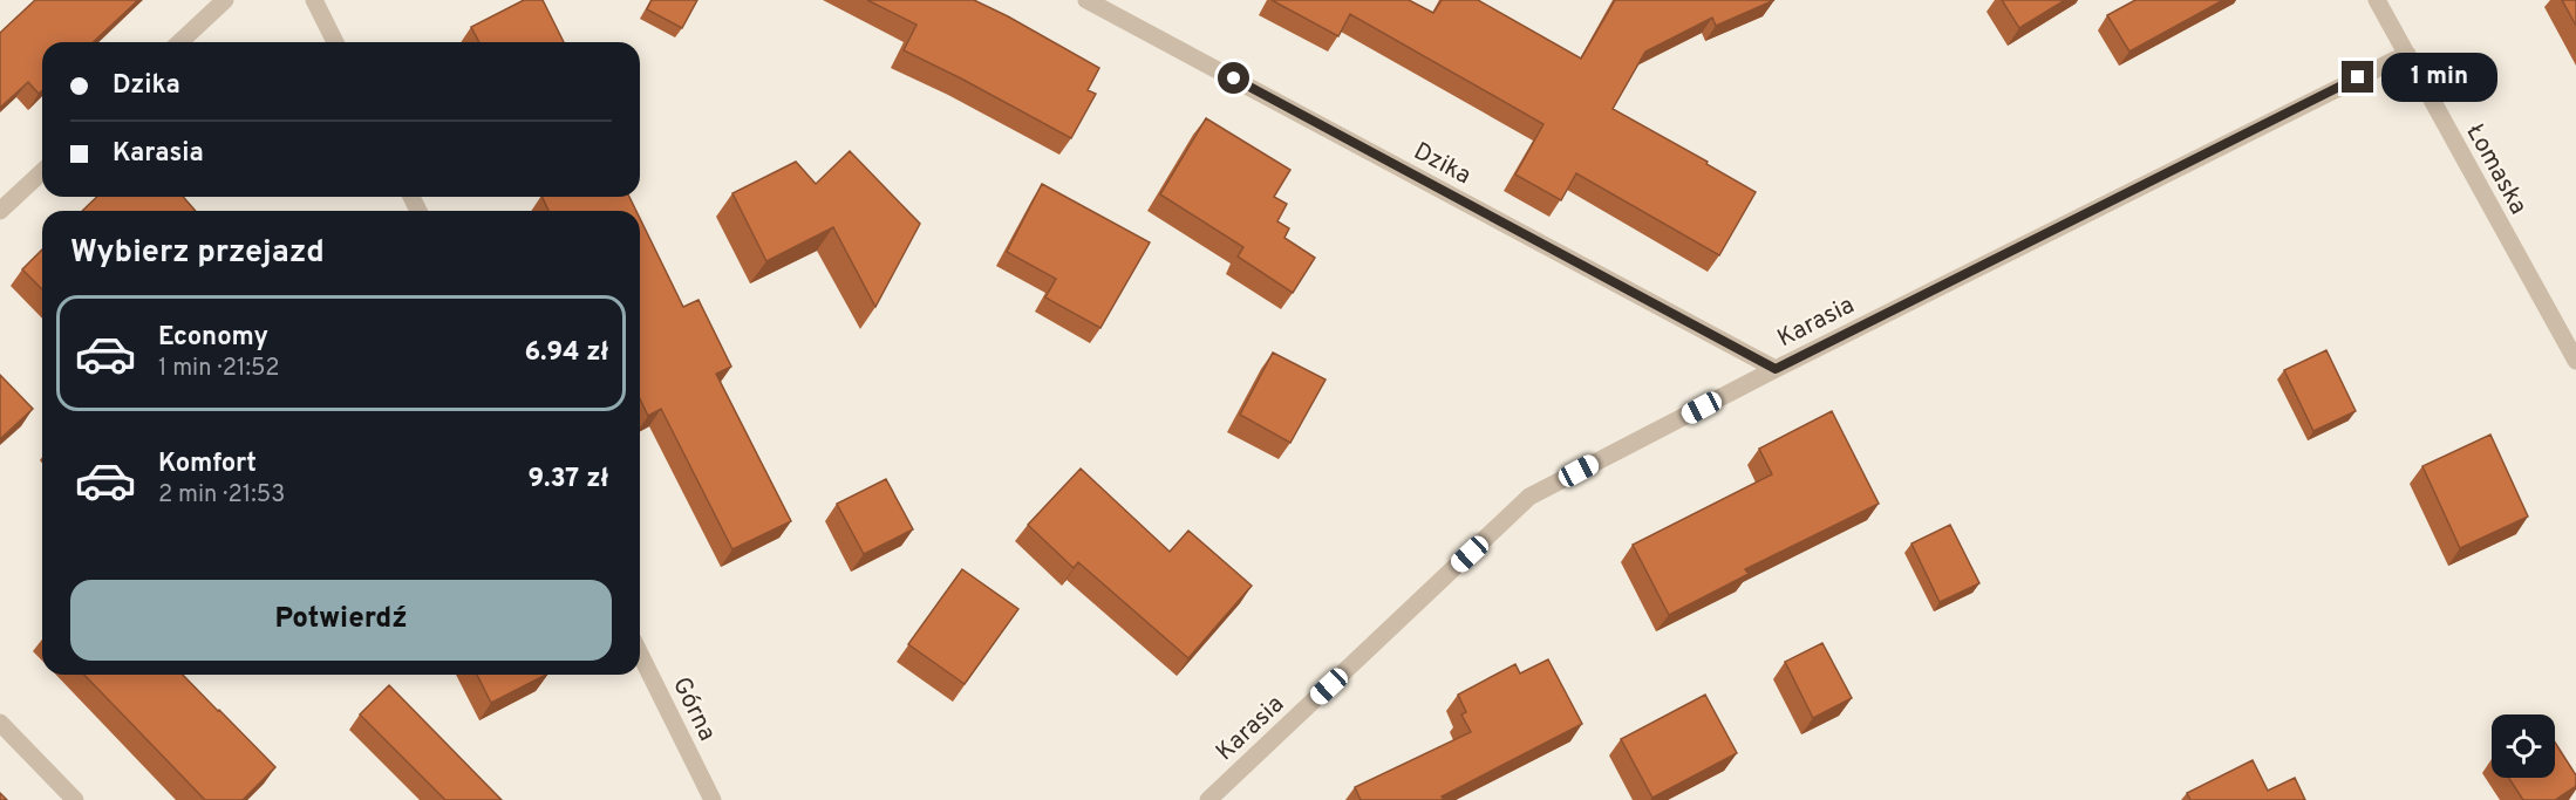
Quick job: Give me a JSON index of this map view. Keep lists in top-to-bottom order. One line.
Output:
{"streets":{"street":["Dzika","Łomaska","Karasia","Górna"]},"crossings":[["Dzika","Karasia"],["Łomaska","Karasia"]],"page":{"banner":["Dzika","Karasia"],"bubble":"1 min","heading":"Wybierz przejazd","list":[{"name":"Economy","note":"1 min · 21:52","value":"6.94 zł"},{"name":"Komfort","note":"2 min · 21:53","value":"9.37 zł"}],"buttons":"Potwierdź"}}
